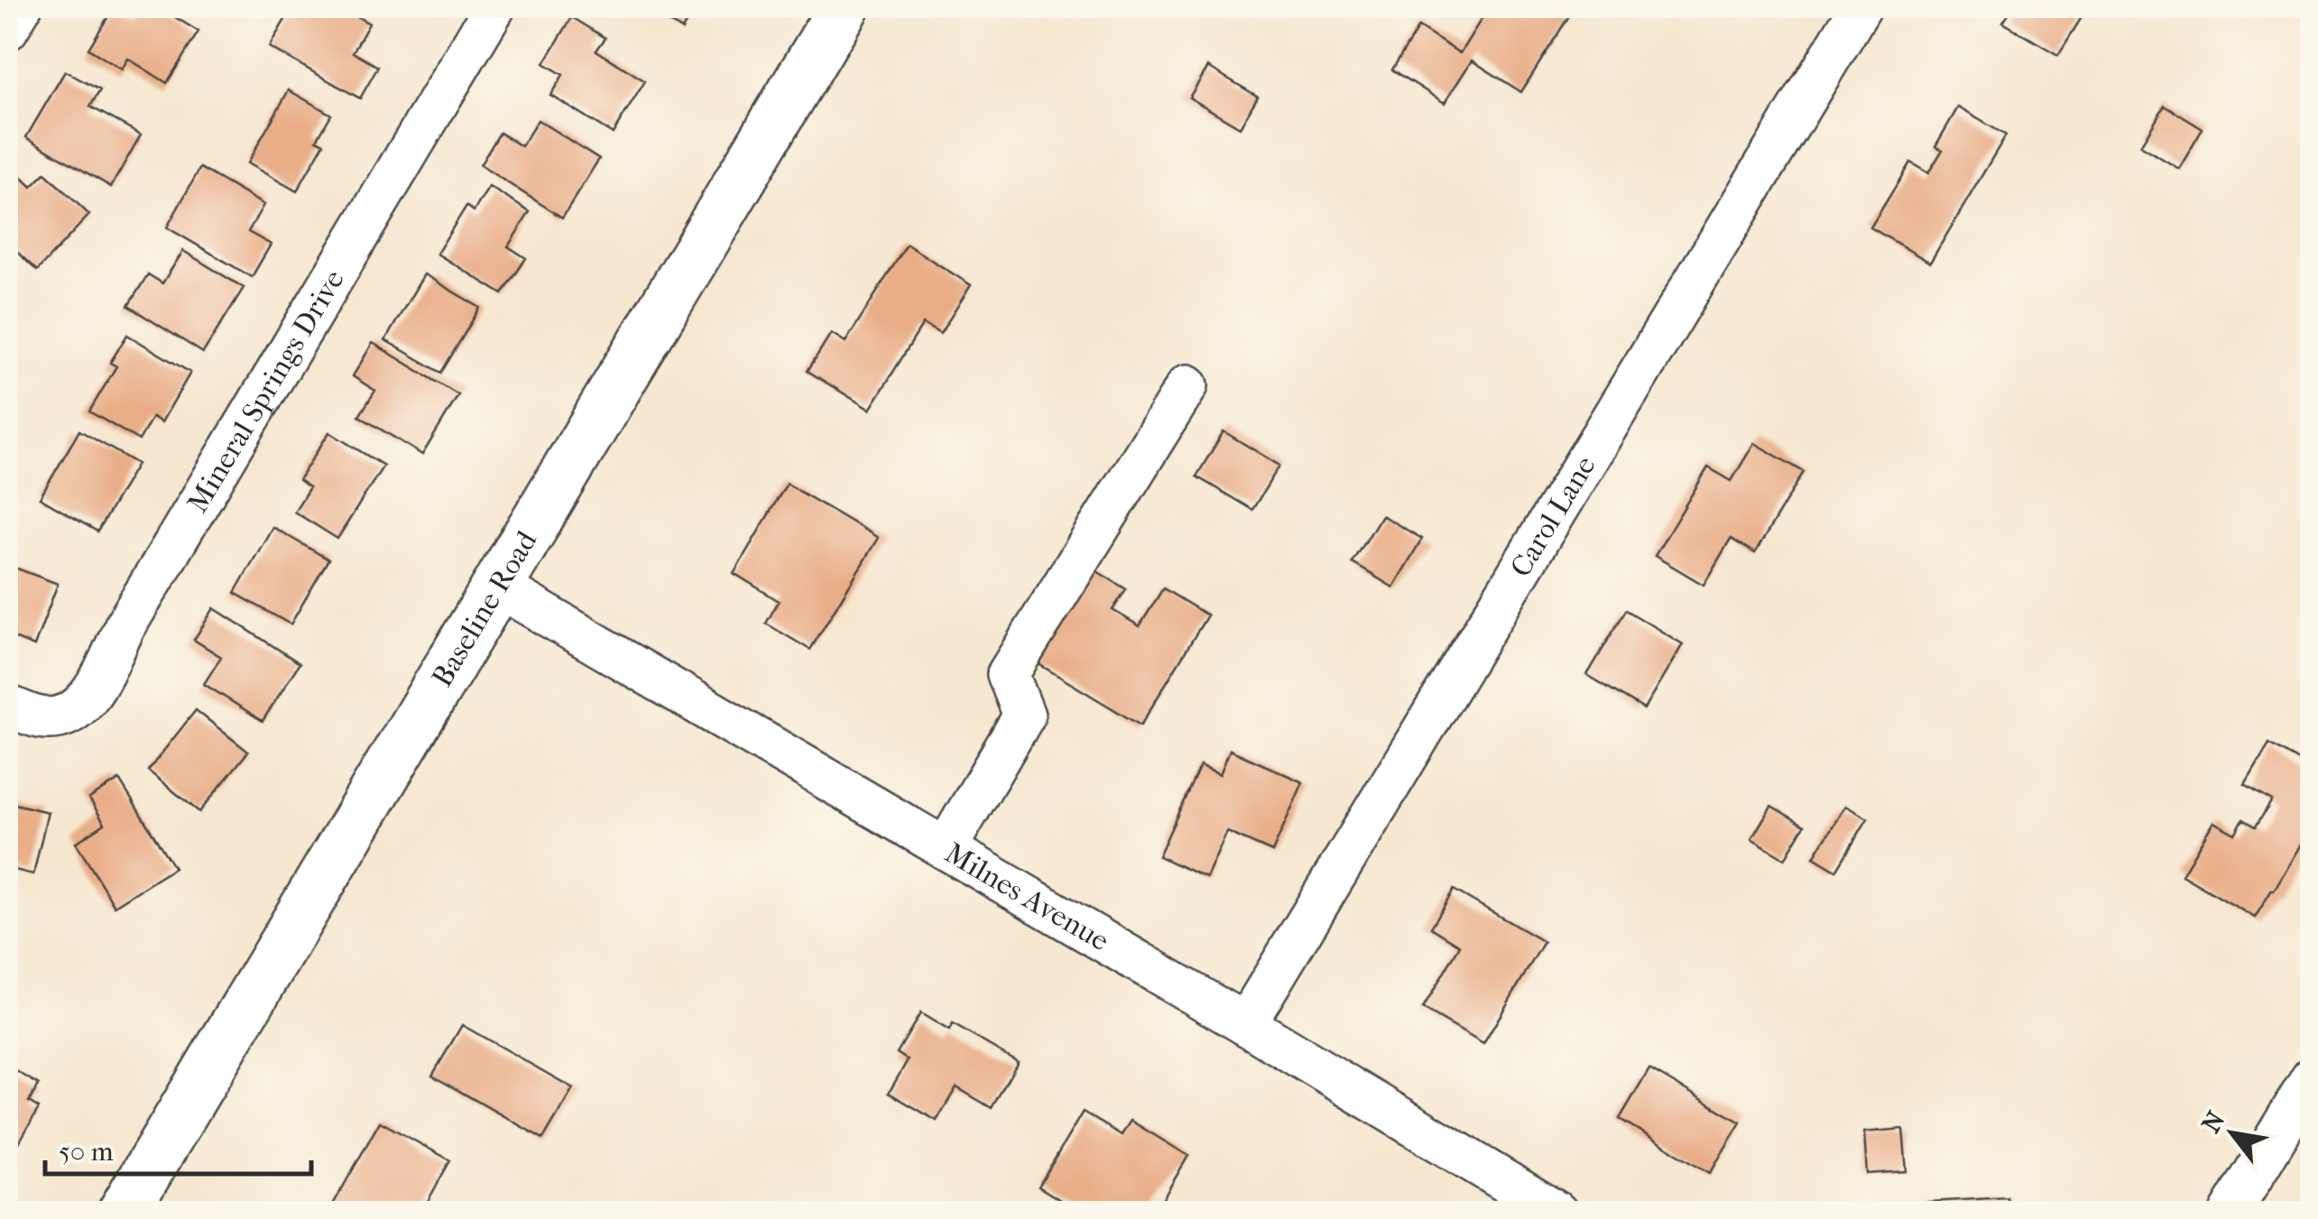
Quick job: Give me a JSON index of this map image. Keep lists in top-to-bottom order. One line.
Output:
{"streets":{"main road":["Baseline Road"],"street":["Mineral Springs Drive","Carol Lane","Milnes Avenue"]},"crossings":[["Carol Lane","Milnes Avenue"],["Baseline Road","Milnes Avenue"]],"scale_bar":"50 m","north":"top left"}
